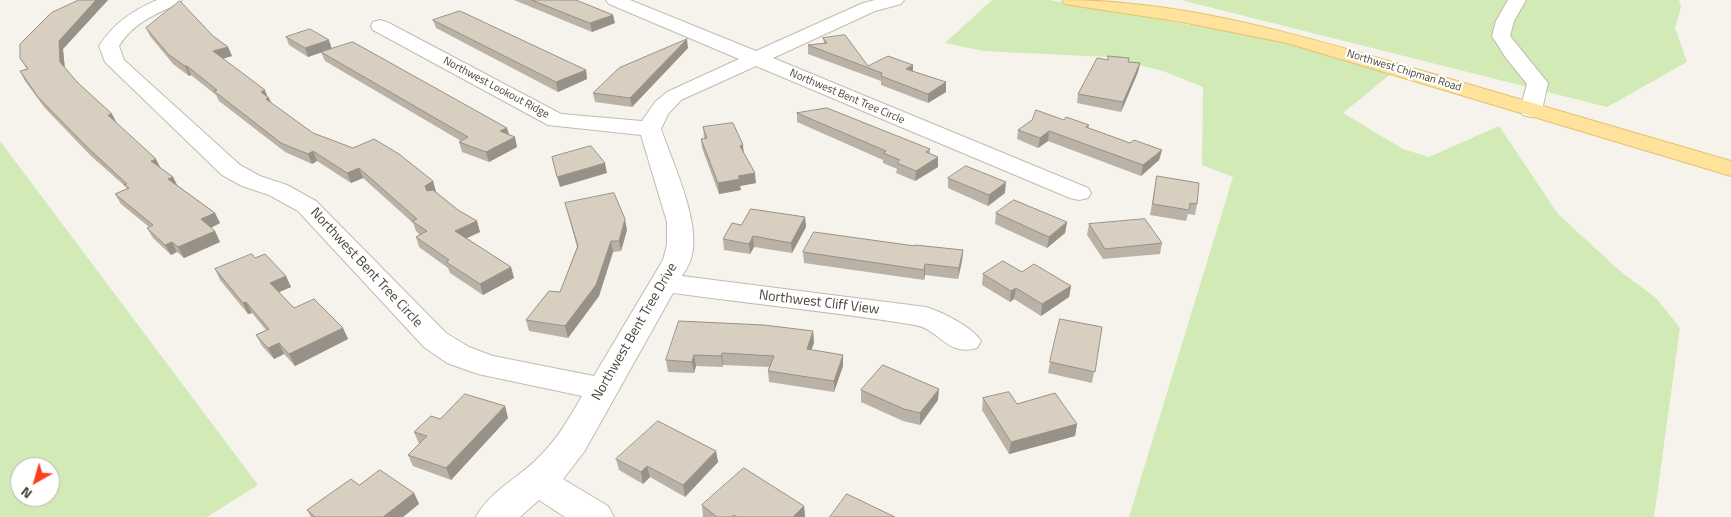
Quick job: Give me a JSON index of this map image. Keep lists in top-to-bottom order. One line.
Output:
{"streets":{"main road":["Northwest Chipman Road"],"street":["Northwest Lookout Ridge","Northwest Bent Tree Circle","Northwest Cliff View","Northwest Bent Tree Drive"]},"crossings":[["Northwest Lookout Ridge","Northwest Bent Tree Drive"],["Northwest Bent Tree Circle","Northwest Bent Tree Drive"],["Northwest Cliff View","Northwest Bent Tree Drive"]],"north":"bottom left"}
